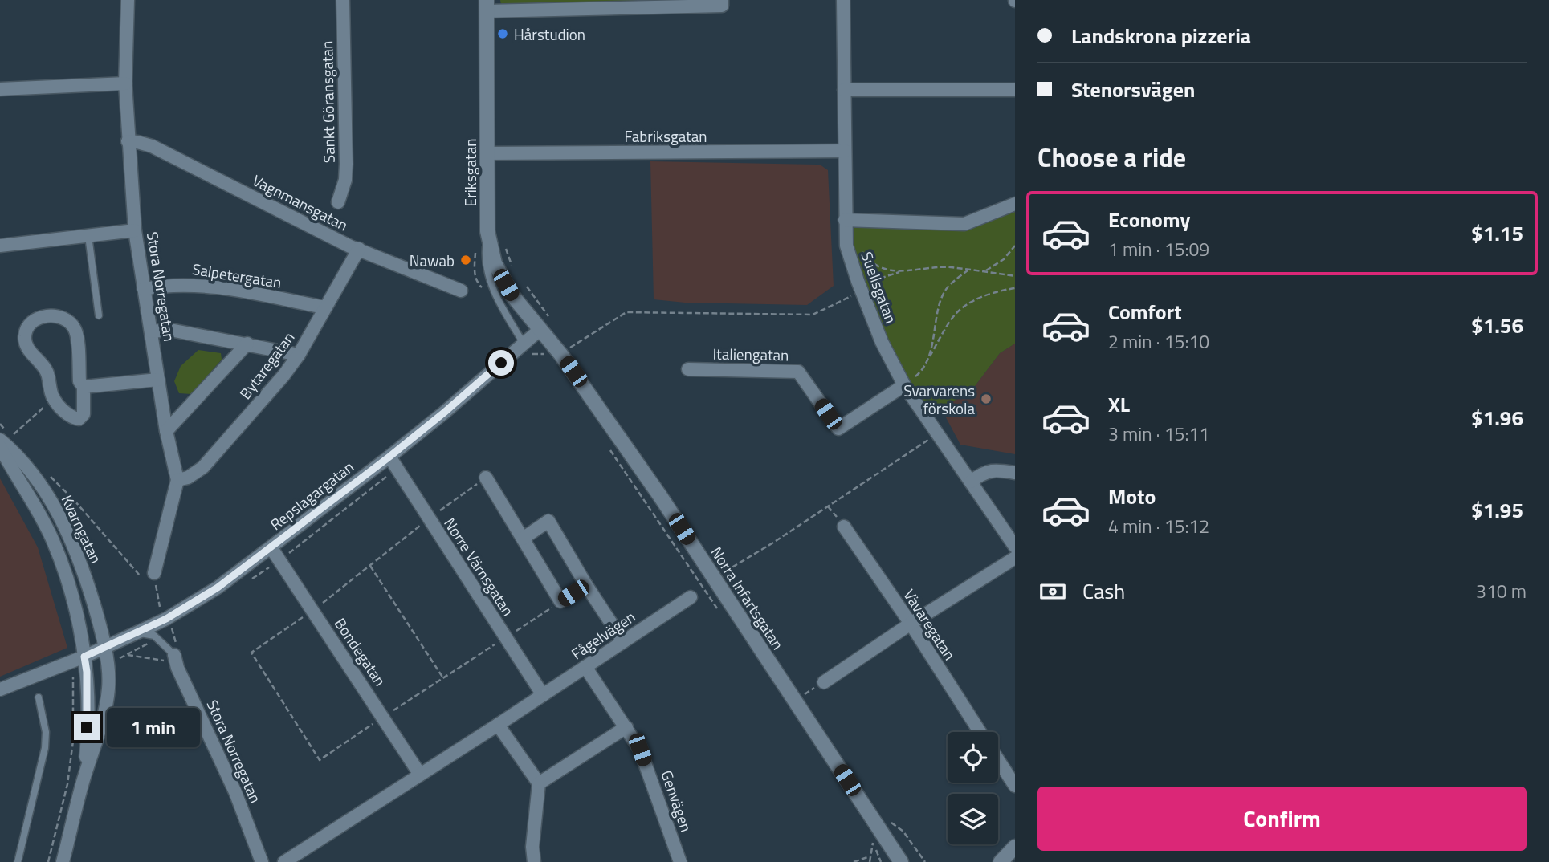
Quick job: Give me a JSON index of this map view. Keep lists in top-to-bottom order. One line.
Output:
{"streets":{"street":["Sankt Göransgatan","Fabriksgatan","Eriksgatan","Vagnmansgatan","Salpetergatan","Stora Norregatan","Suellsgatan","Italiengatan","Bytaregatan","Repslagargatan","Kvarngatan","Norre Värnsgatan","Norra Infartsgatan","Vävaregatan","Fågelvägen","Bondegatan","Genvägen"]},"crossings":[["Fabriksgatan","Eriksgatan"],["Fabriksgatan","Suellsgatan"],["Eriksgatan","Repslagargatan"],["Eriksgatan","Norra Infartsgatan"],["Vagnmansgatan","Stora Norregatan"],["Vagnmansgatan","Bytaregatan"],["Salpetergatan","Stora Norregatan"],["Salpetergatan","Bytaregatan"],["Stora Norregatan","Bytaregatan"],["Suellsgatan","Italiengatan"],["Repslagargatan","Kvarngatan"],["Repslagargatan","Norre Värnsgatan"],["Repslagargatan","Norra Infartsgatan"],["Repslagargatan","Bondegatan"],["Norre Värnsgatan","Fågelvägen"],["Fågelvägen","Bondegatan"],["Fågelvägen","Genvägen"]],"places":["Hårstudion","Nawab","Svarvarens förskola"],"page":{"banner":["Landskrona pizzeria","Stenorsvägen"],"heading":"Choose a ride","list":[{"name":"Economy","note":"1 min · 15:09","value":"$1.15"},{"name":"Comfort","note":"2 min · 15:10","value":"$1.56"},{"name":"XL","note":"3 min · 15:11","value":"$1.96"},{"name":"Moto","note":"4 min · 15:12","value":"$1.95"}],"pay":["Cash","310 m"],"bubble":"1 min","buttons":"Confirm"}}
